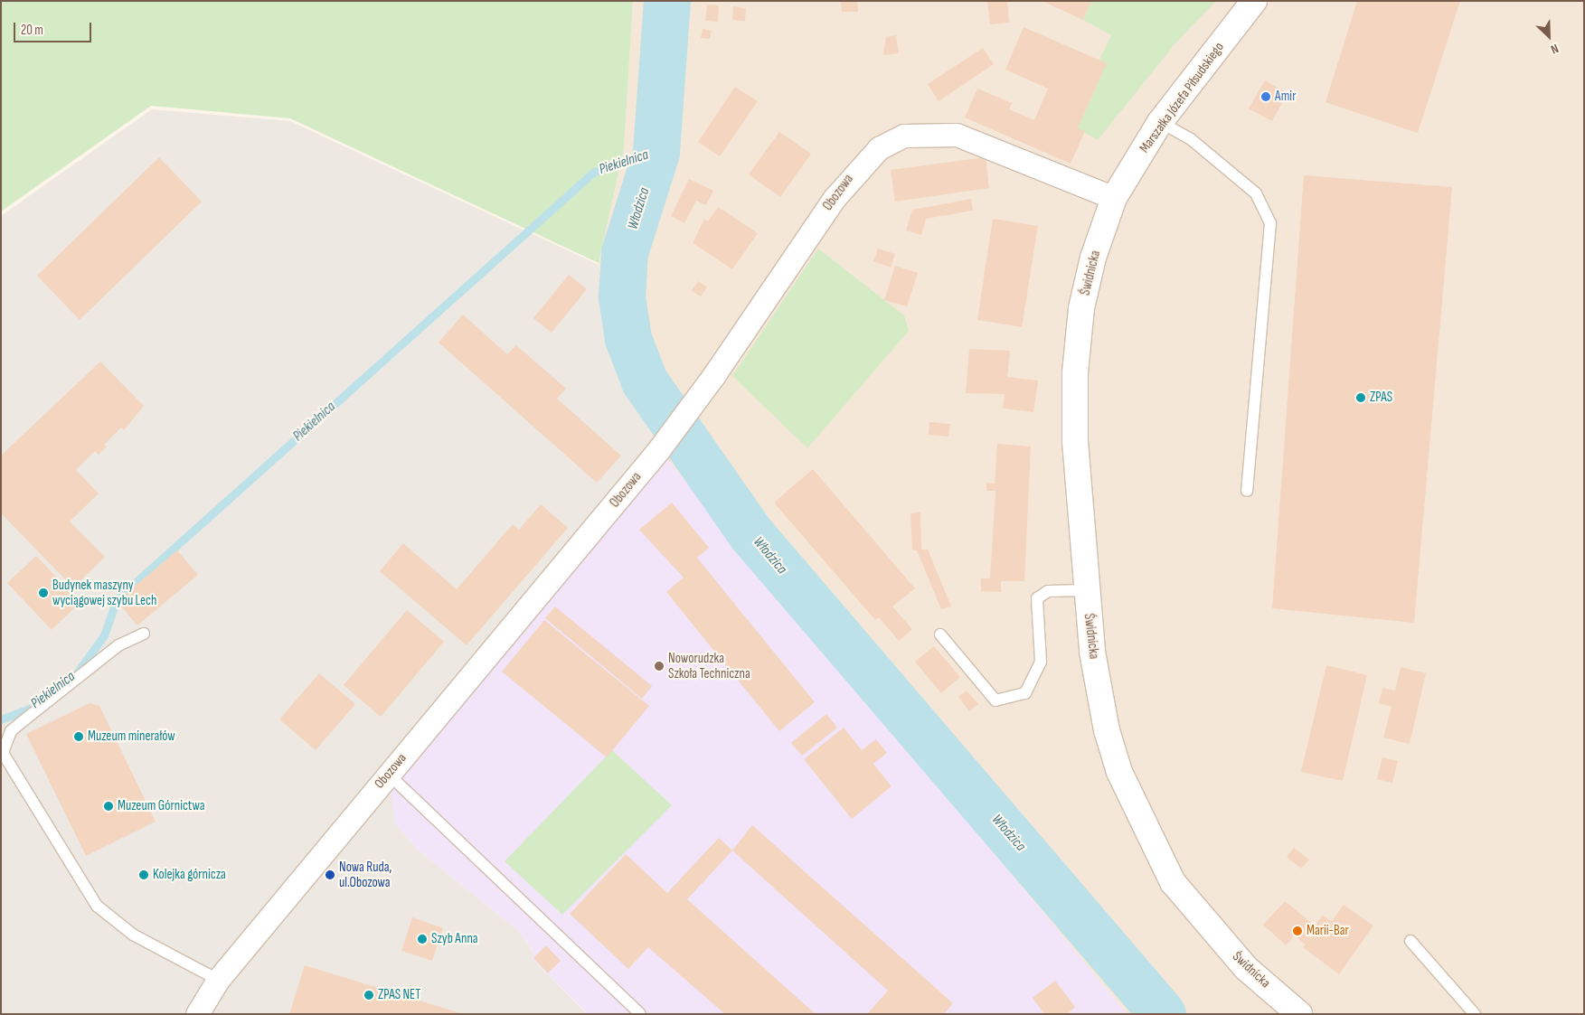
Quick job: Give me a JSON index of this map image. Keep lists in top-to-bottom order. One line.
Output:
{"streets":{"street":["Marszałka Józefa Piłsudskiego","Obozowa","Świdnicka"]},"crossings":[["Marszałka Józefa Piłsudskiego","Obozowa"],["Marszałka Józefa Piłsudskiego","Świdnicka"],["Obozowa","Świdnicka"]],"water":["Piekielnica","Włodzica"],"places":["Amir","ZPAS","Budynek maszyny wyciągowej szybu Lech","Noworudzka Szkoła Techniczna","Muzeum minerałów","Muzeum Górnictwa","Kolejka górnicza","Nowa Ruda, ul.Obozowa","Marii-Bar","Szyb Anna","ZPAS NET"],"scale_bar":"20 m","north":"bottom right"}
